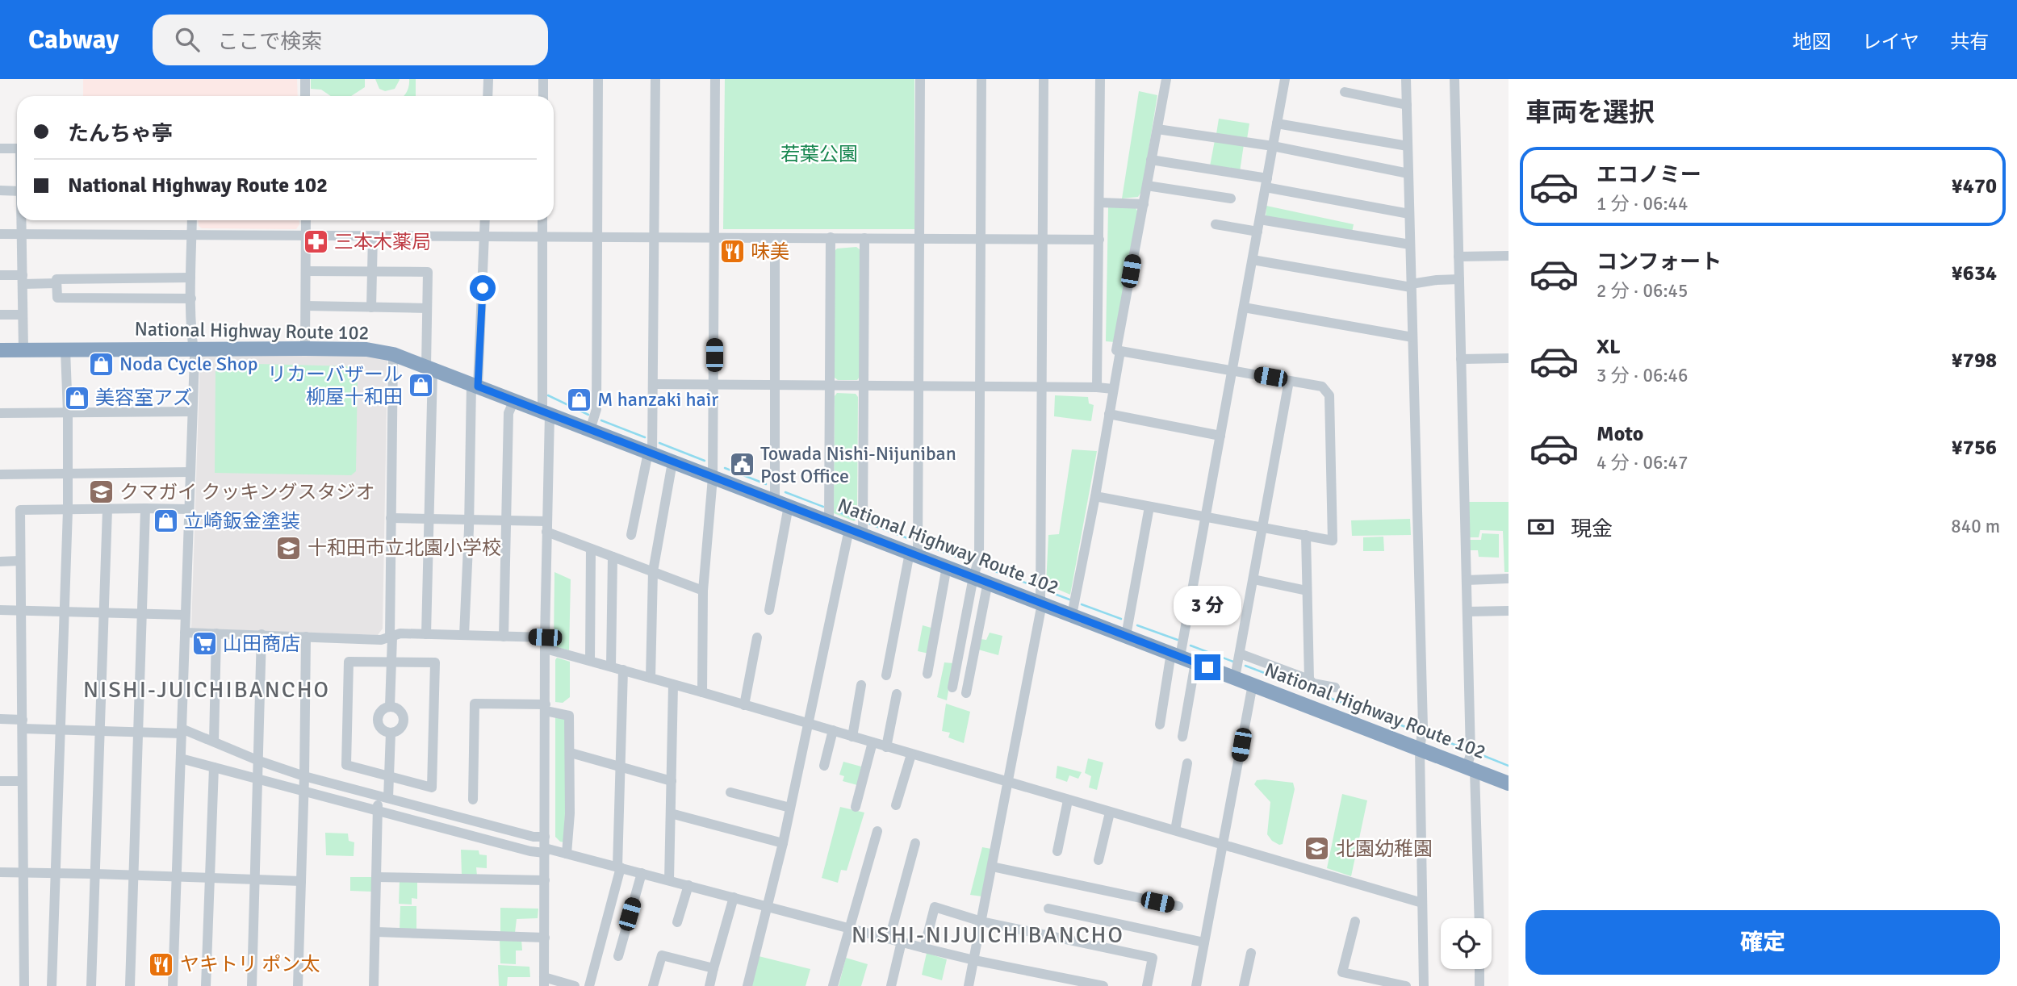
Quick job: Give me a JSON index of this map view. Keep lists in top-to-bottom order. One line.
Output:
{"streets":{"highway":["National Highway Route 102"]},"districts":["NISHI-JUICHIBANCHO","NISHI-NIJUICHIBANCHO"],"parks":["若葉公園"],"places":{"pharmacy":["三本木薬局"],"restaurant":["味美","ヤキトリ ポン太"],"shop":["Noda Cycle Shop","リカーバザール 柳屋十和田","美容室アズ","M hanzaki hair","立崎鈑金塗装"],"public building":["Towada Nishi-Nijuniban Post Office"],"school or university":["クマガイ クッキングスタジオ","十和田市立北園小学校","北園幼稚園"],"supermarket":["山田商店"]},"page":{"header":"Cabway","search":"ここで検索","nav":["地図","レイヤ","共有"],"heading":"車両を選択","banner":["たんちゃ亭","National Highway Route 102"],"list":[{"name":"エコノミー","note":"1 分 · 06:44","value":"¥470"},{"name":"コンフォート","note":"2 分 · 06:45","value":"¥634"},{"name":"XL","note":"3 分 · 06:46","value":"¥798"},{"name":"Moto","note":"4 分 · 06:47","value":"¥756"}],"pay":["現金","840 m"],"bubble":"3 分","buttons":"確定"}}
